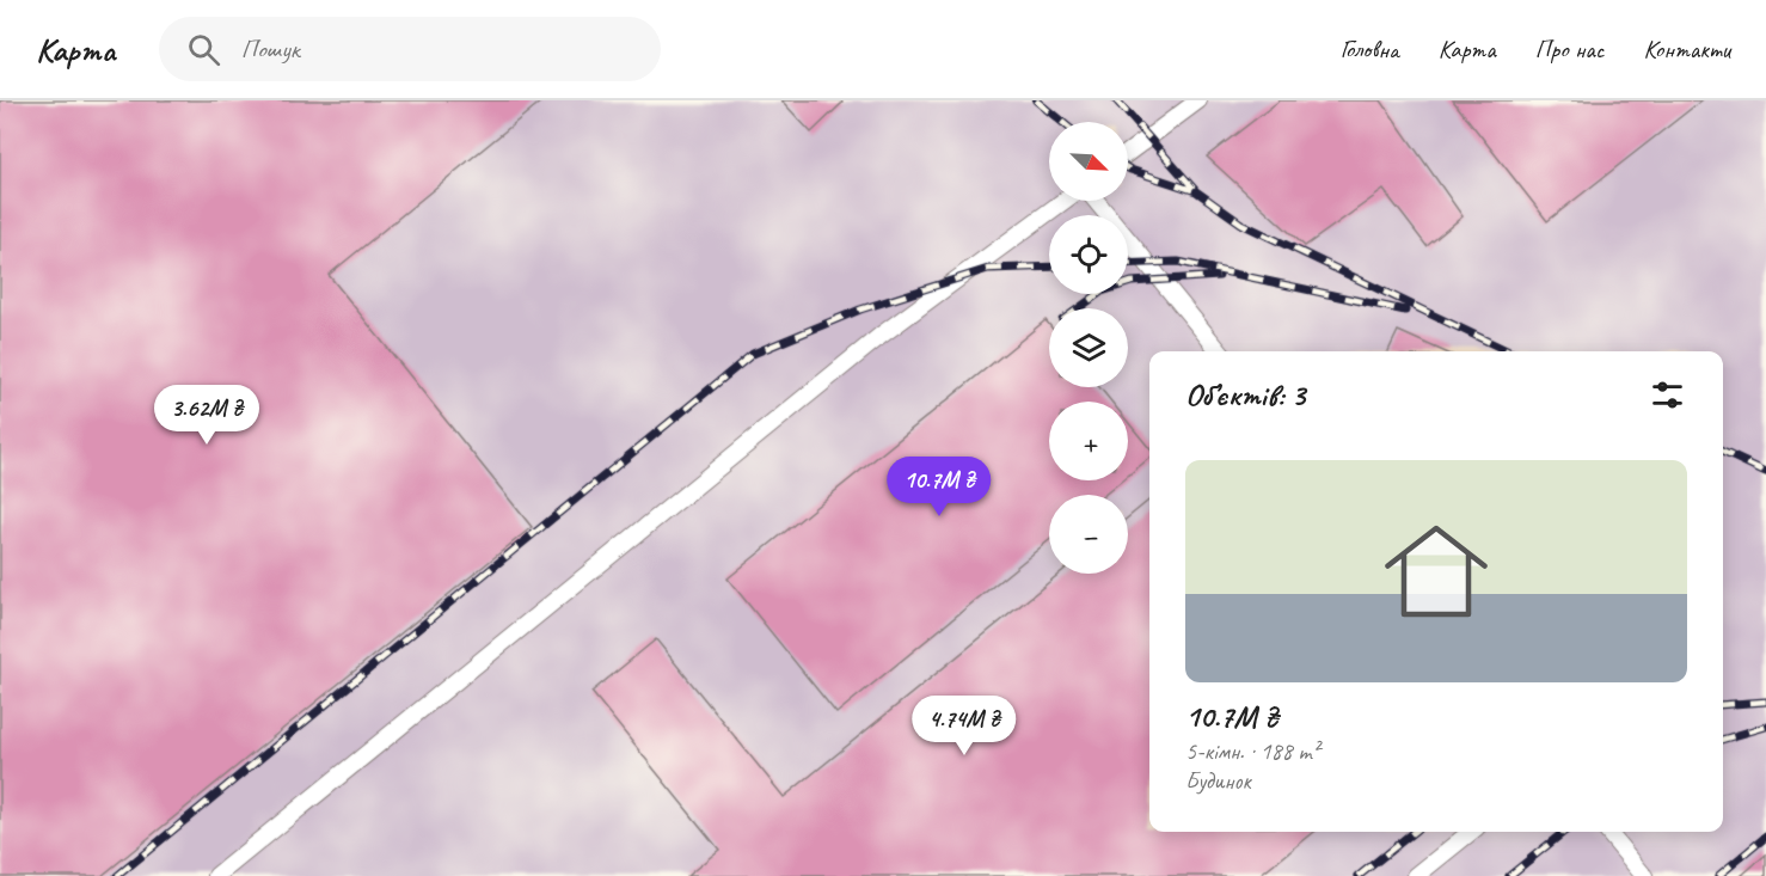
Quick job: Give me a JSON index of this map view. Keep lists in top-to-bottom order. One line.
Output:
{"north":"bottom right","page":{"header":"Карта","search":"Пошук","nav":["Головна","Карта","Про нас","Контакти"],"map_buttons":["+","−"],"heading":"Об’єктів: 3","price":["3.62M ₴","10.7M ₴","4.74M ₴"],"list":[{"name":"10.7M ₴","note":"5-кімн. · 188 m² · Будинок"}]}}
